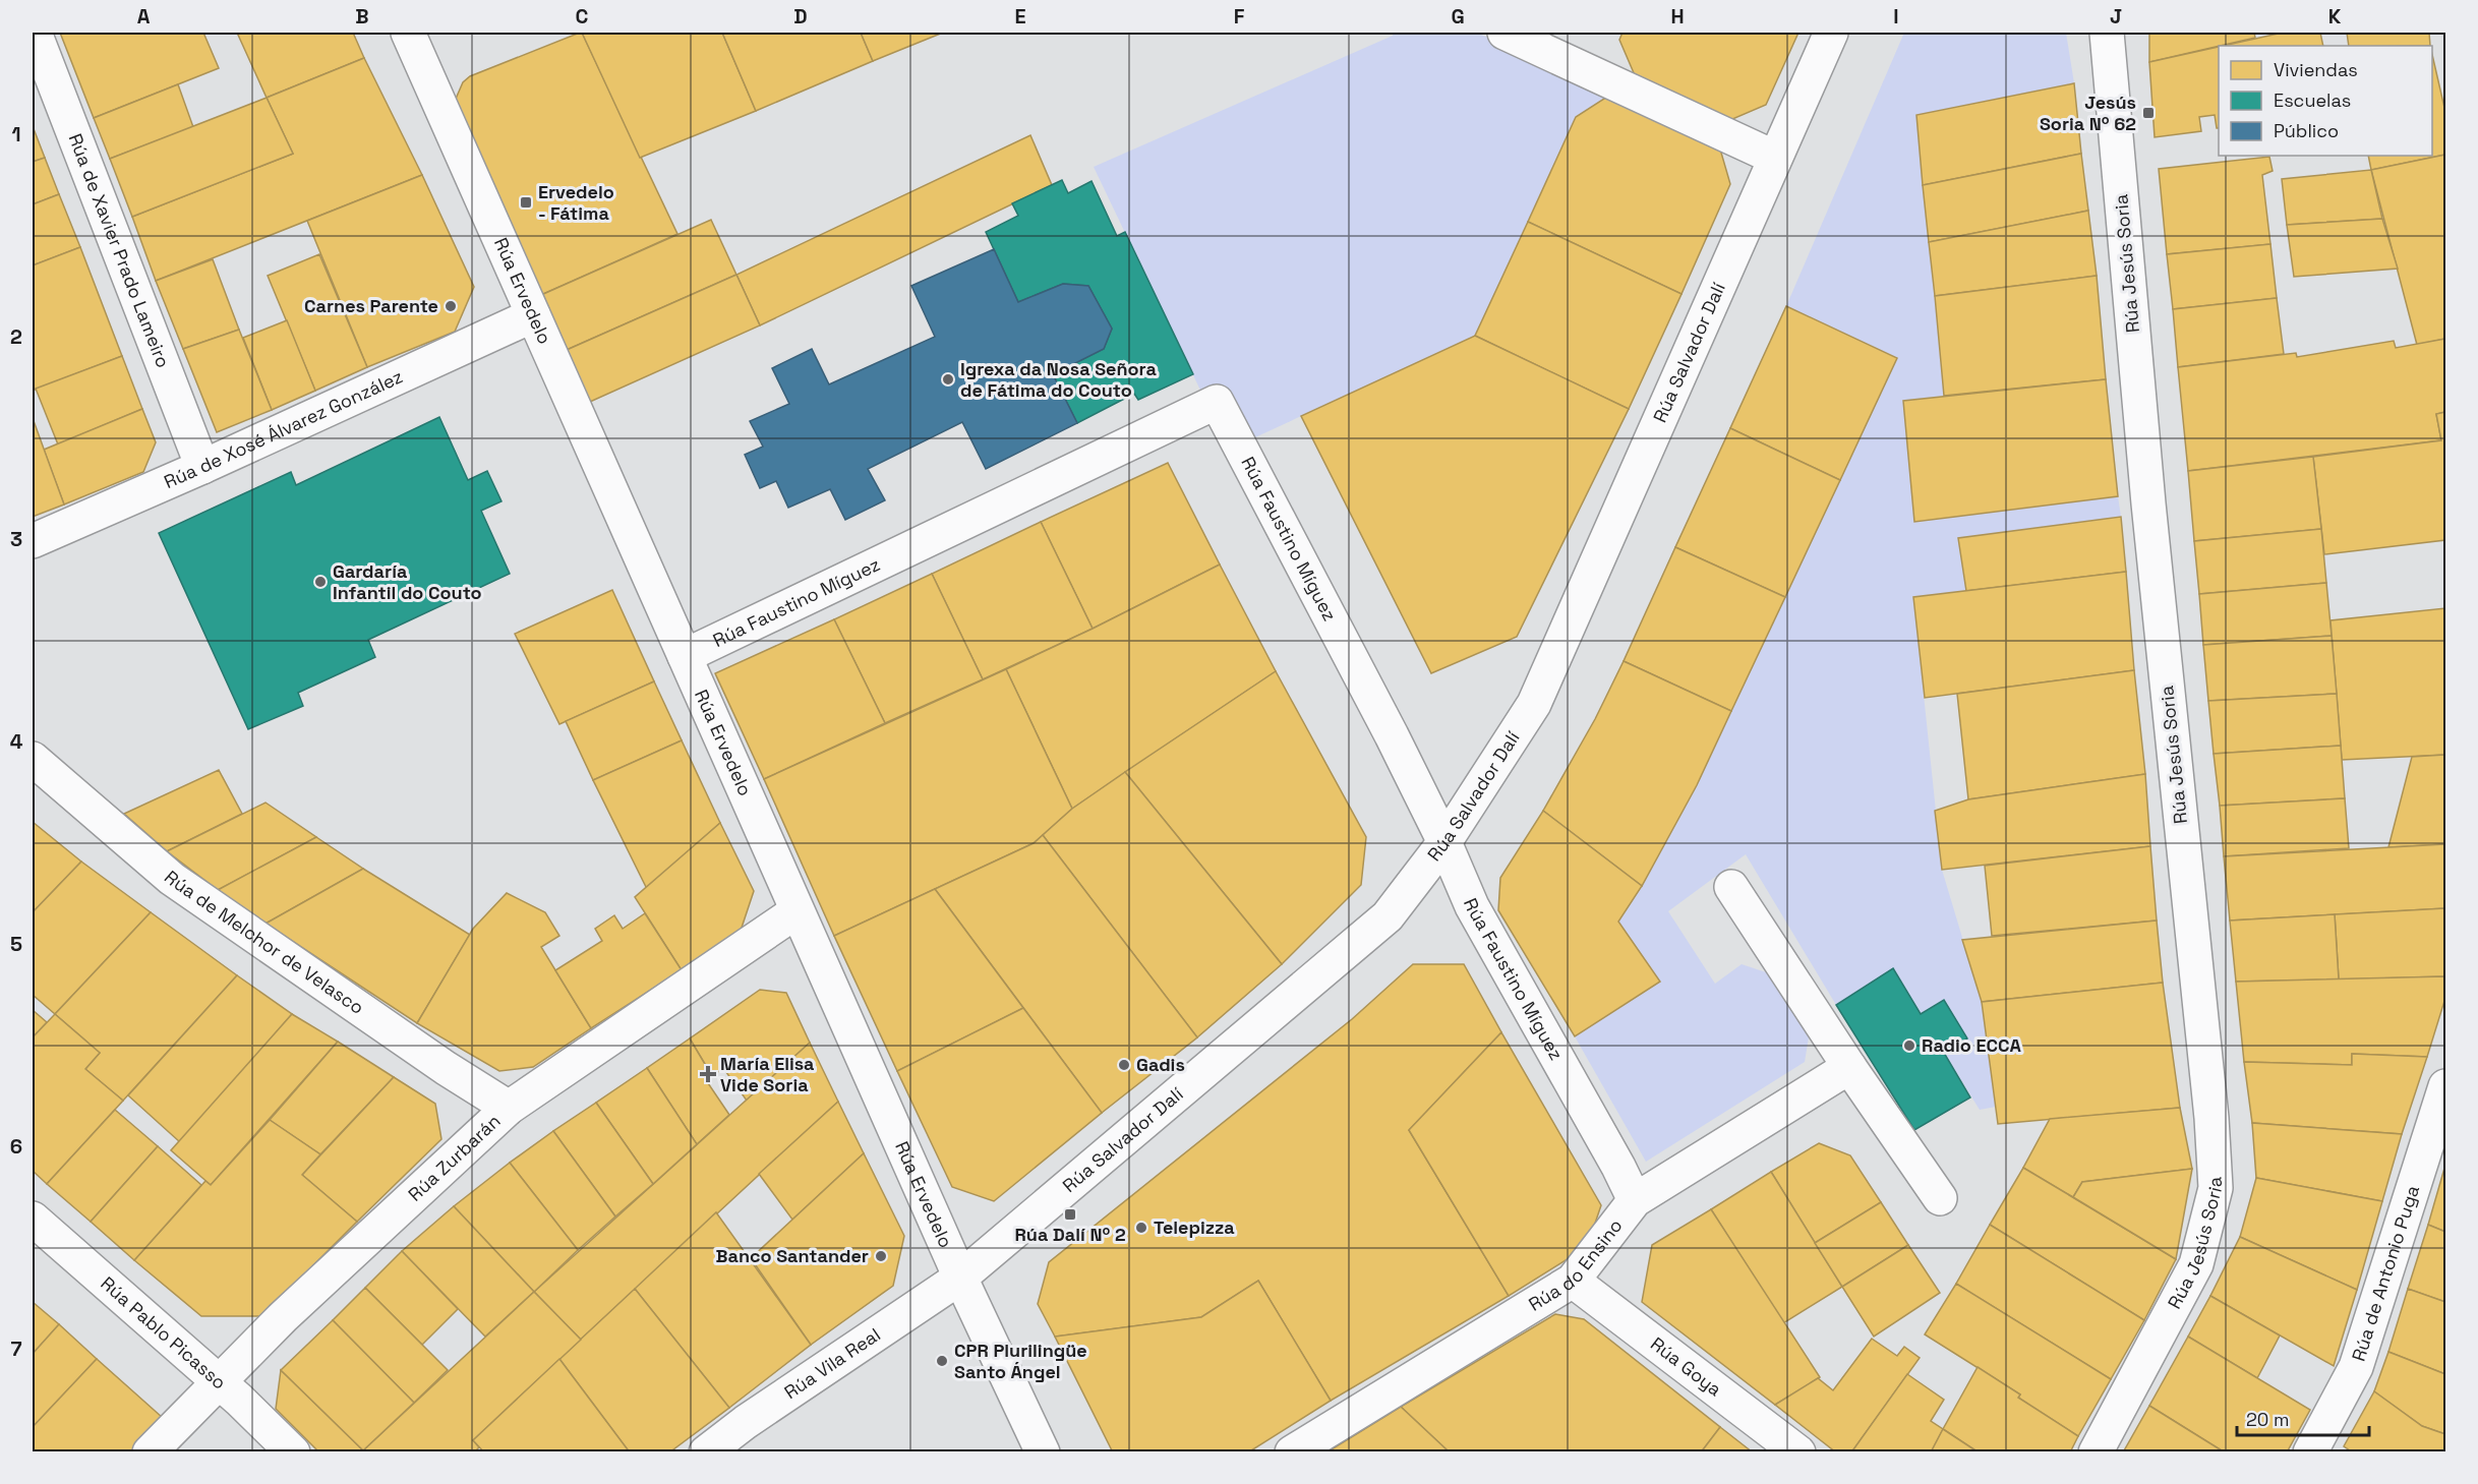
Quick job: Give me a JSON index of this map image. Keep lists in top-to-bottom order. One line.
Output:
{"streets":{"street":["Rúa de Xavier Prado Lameiro","Rúa Jesús Soria","Rúa Ervedelo","Rúa Salvador Dalí","Rúa de Xosé Álvarez González","Rúa Faustino Míguez","Rúa de Melchor de Velasco","Rúa Zurbarán","Rúa do Ensino","Rúa de Antonio Puga","Rúa Pablo Picasso","Rúa Vila Real","Rúa Goya"]},"crossings":[["Rúa de Xavier Prado Lameiro","Rúa de Xosé Álvarez González"],["Rúa Ervedelo","Rúa Salvador Dalí"],["Rúa Ervedelo","Rúa de Xosé Álvarez González"],["Rúa Ervedelo","Rúa Faustino Míguez"],["Rúa Ervedelo","Rúa Zurbarán"],["Rúa Ervedelo","Rúa Vila Real"],["Rúa Salvador Dalí","Rúa Faustino Míguez"],["Rúa Salvador Dalí","Rúa Vila Real"],["Rúa Faustino Míguez","Rúa do Ensino"],["Rúa de Melchor de Velasco","Rúa Zurbarán"],["Rúa Zurbarán","Rúa Pablo Picasso"],["Rúa do Ensino","Rúa Goya"]],"places":{"transit":["Jesús Soria Nº 62","Ervedelo - Fátima","Rúa Dalí Nº 2"],"other":["Carnes Parente","Igrexa da Nosa Señora de Fátima do Couto","Gardaría Infantil do Couto","Radio ECCA","Gadis","Telepizza","Banco Santander","CPR Plurilingüe Santo Ángel"],"health":["María Elisa Vide Soria"]},"legend":["Viviendas","Escuelas","Público"],"scale_bar":"20 m","grid":{"columns":["A","B","C","D","E","F","G","H","I","J","K"],"rows":["1","2","3","4","5","6","7"]}}
